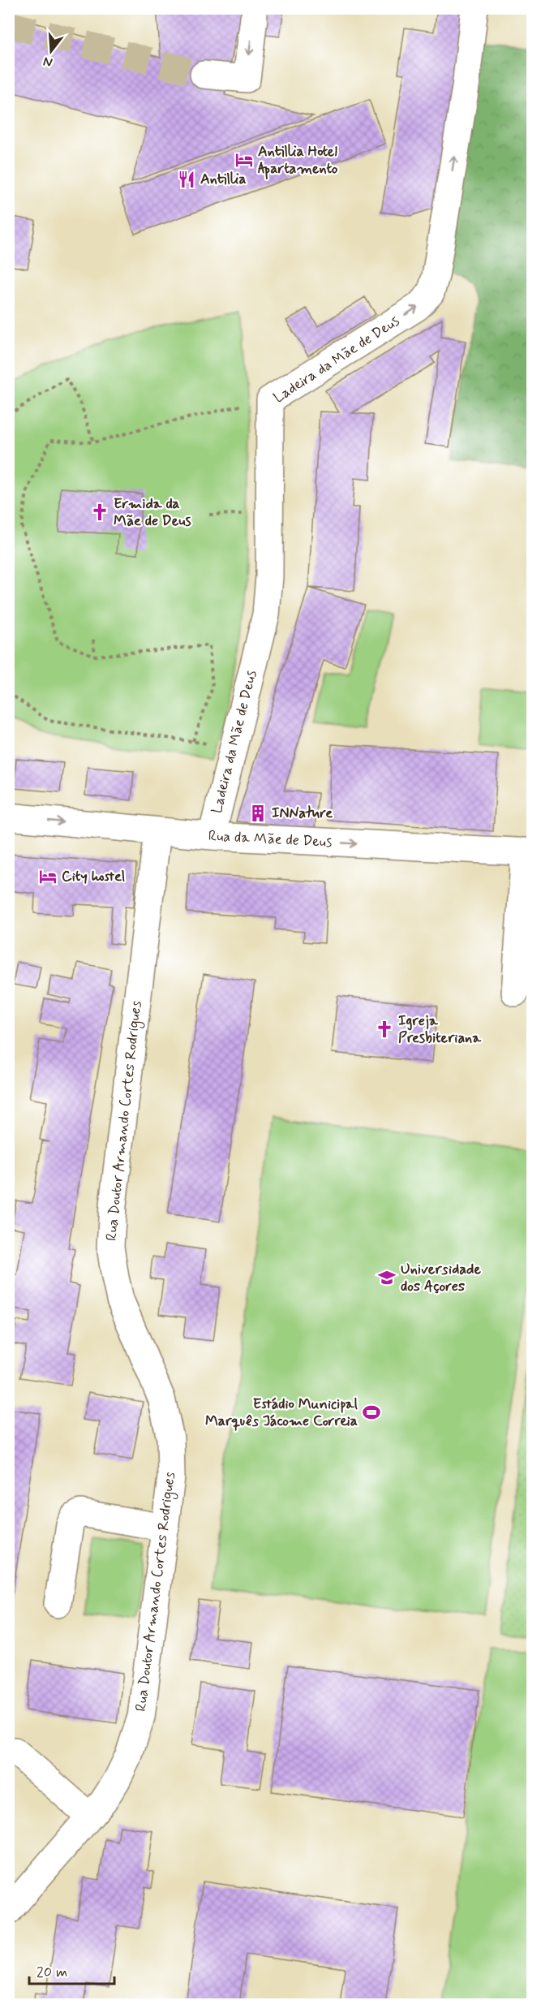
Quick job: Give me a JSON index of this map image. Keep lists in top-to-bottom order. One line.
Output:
{"streets":{"street":["Ladeira da Mãe de Deus","Rua da Mãe de Deus","Rua Doutor Armando Cortes Rodrigues"]},"crossings":[["Ladeira da Mãe de Deus","Rua da Mãe de Deus"],["Rua da Mãe de Deus","Rua Doutor Armando Cortes Rodrigues"]],"one_way":["Ladeira da Mãe de Deus","Rua da Mãe de Deus"],"places":{"hotel":["Antillia Hotel Apartamento","City hostel"],"restaurant":["Antillia"],"church":["Ermida da Mãe de Deus","Igreja Presbiteriana"],"building":["INNature"],"school or university":["Universidade dos Açores"],"sports":["Estádio Municipal Marquês Jácome Correia"]},"scale_bar":"20 m","north":"bottom"}
